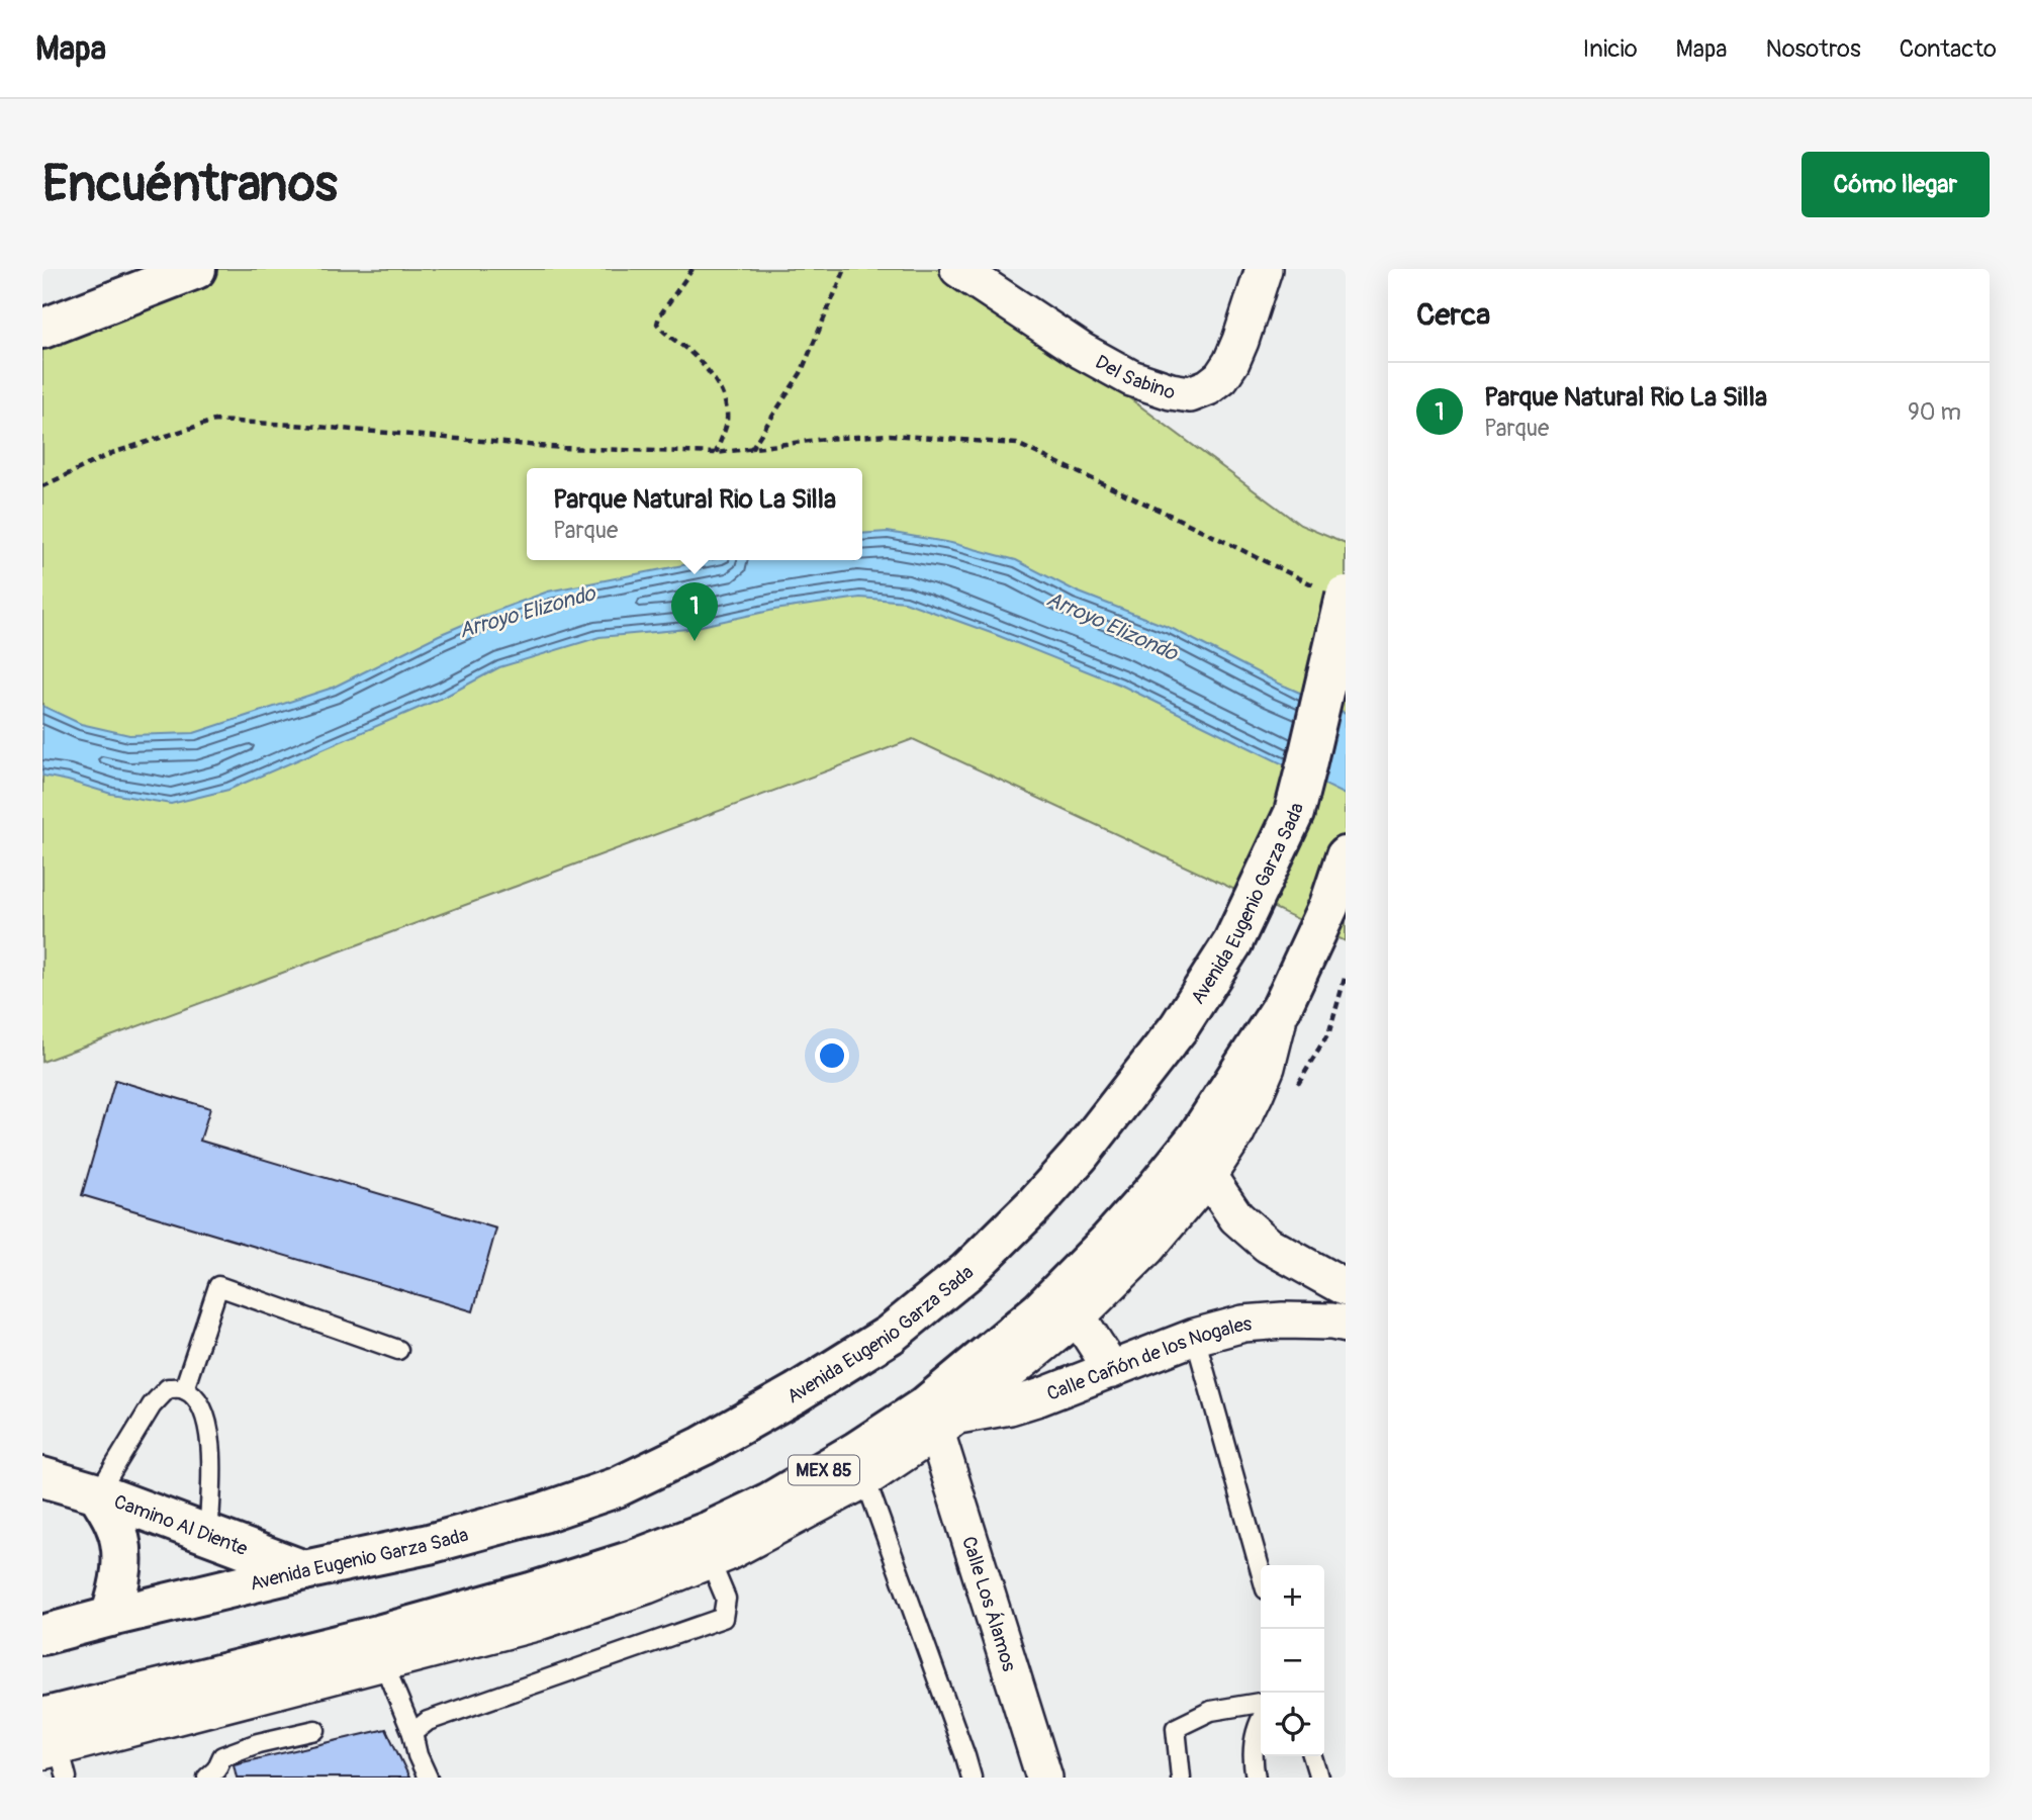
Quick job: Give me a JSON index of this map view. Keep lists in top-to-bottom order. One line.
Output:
{"streets":{"main road":["Avenida Eugenio Garza Sada","MEX 85","Camino Al Diente"],"street":["Del Sabino","Calle Cañón de los Nogales","Calle Los Álamos"]},"crossings":[["Avenida Eugenio Garza Sada","Camino Al Diente"],["Calle Cañón de los Nogales","Calle Los Álamos"]],"water":["Arroyo Elizondo"],"page":{"header":"Mapa","nav":["Inicio","Mapa","Nosotros","Contacto"],"buttons":"Cómo llegar","title":"Encuéntranos","heading":"Cerca","list":[{"mark":"1","name":"Parque Natural Rio La Silla","note":"Parque","value":"90 m"}],"popup":["Parque Natural Rio La Silla","Parque"],"pins":"1","map_buttons":["+","−"]}}
